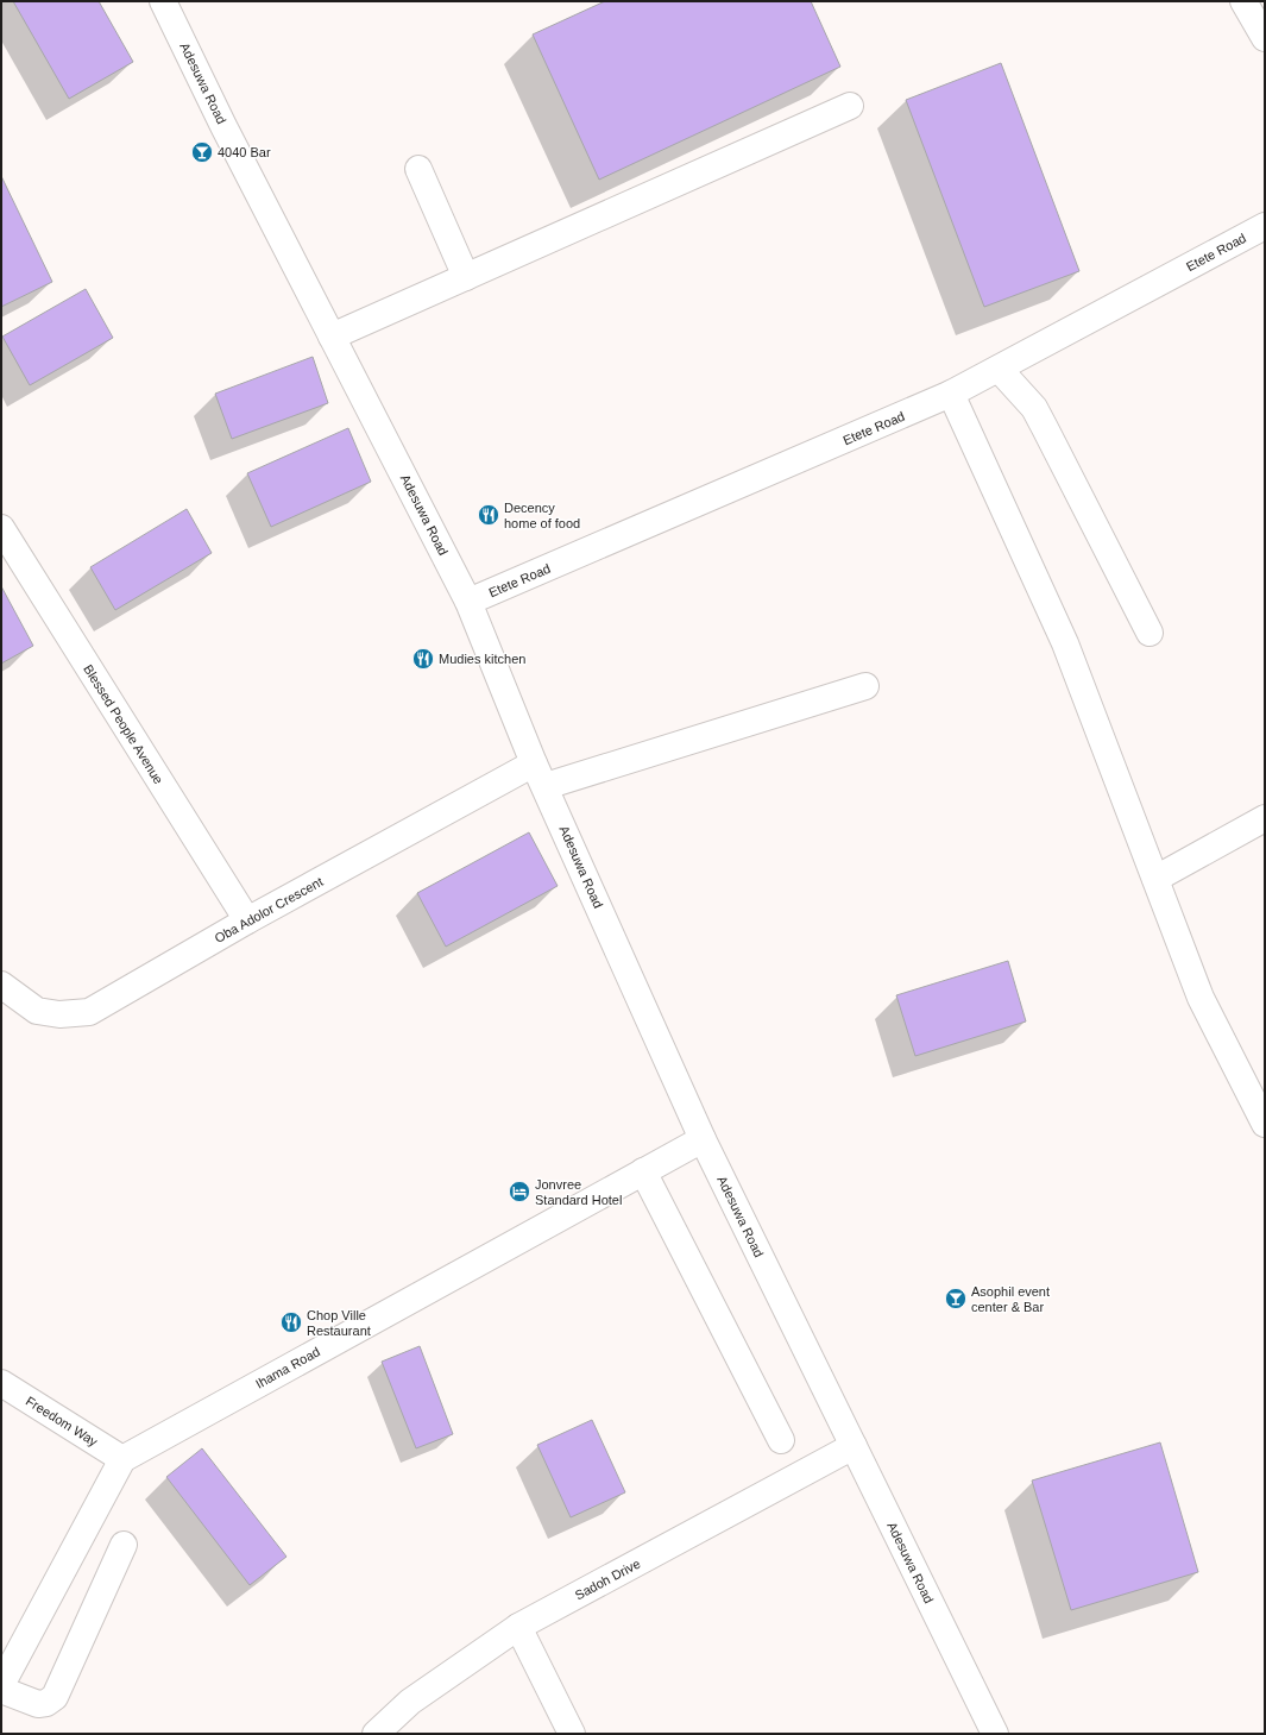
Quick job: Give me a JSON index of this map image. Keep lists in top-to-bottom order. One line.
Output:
{"streets":{"street":["Adesuwa Road","Etete Road","Blessed People Avenue","Oba Adolor Crescent","Ihama Road","Freedom Way","Sadoh Drive"]},"crossings":[["Adesuwa Road","Etete Road"],["Adesuwa Road","Oba Adolor Crescent"],["Adesuwa Road","Ihama Road"],["Adesuwa Road","Sadoh Drive"],["Blessed People Avenue","Oba Adolor Crescent"],["Ihama Road","Freedom Way"]],"places":{"bar":["4040 Bar","Asophil event center & Bar"],"restaurant":["Decency home of food","Mudies kitchen","Chop Ville Restaurant"],"hotel":["Jonvree Standard Hotel"]}}
